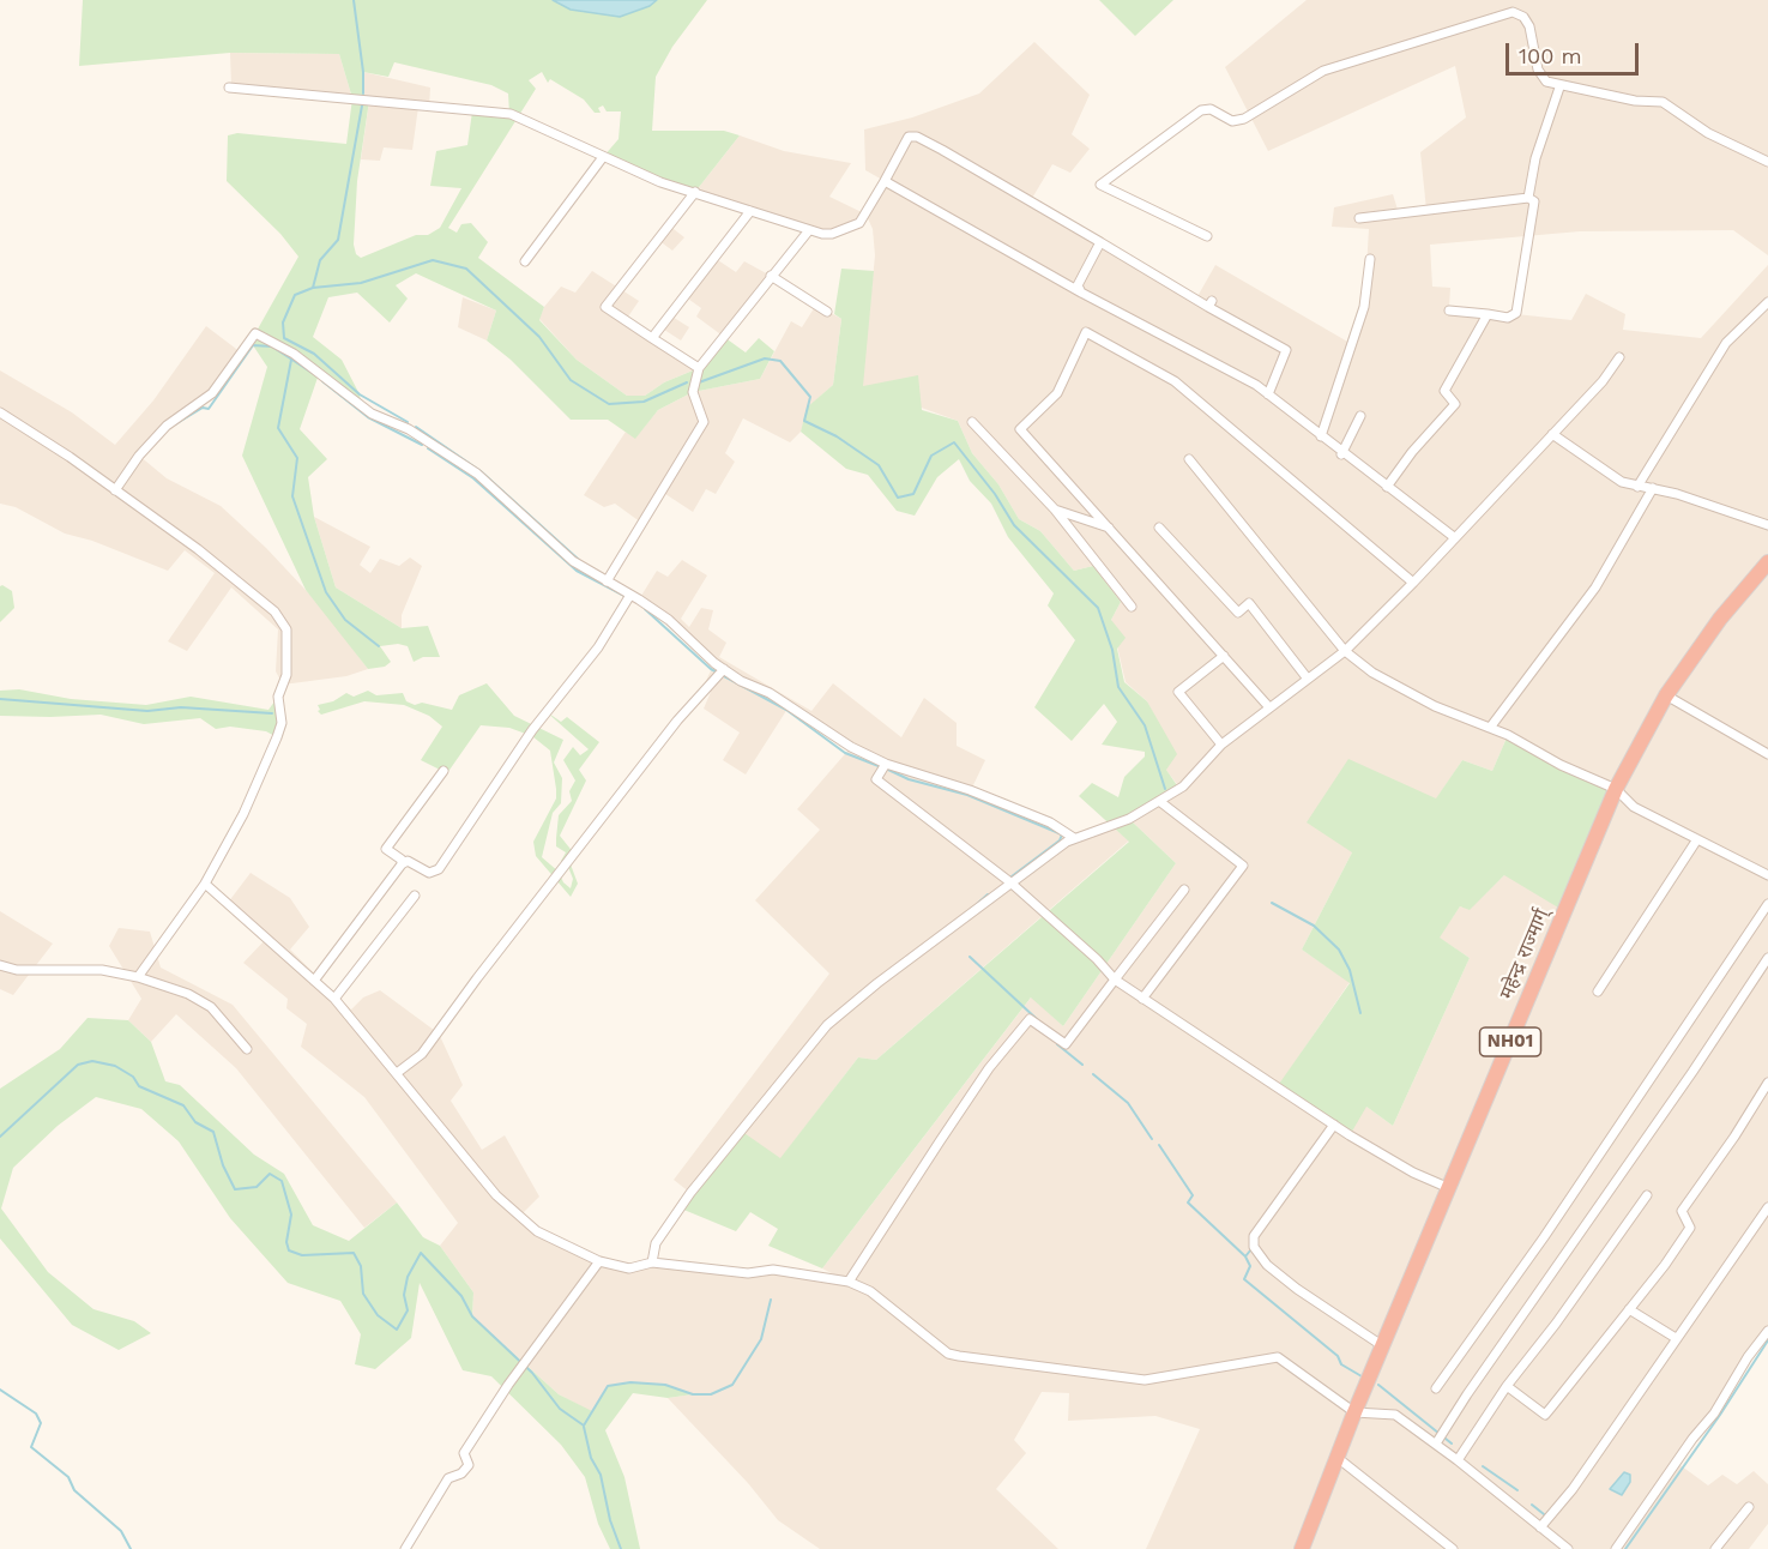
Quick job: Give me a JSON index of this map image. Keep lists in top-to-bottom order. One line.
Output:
{"streets":{"highway":["महेन्द्र राज्मार्ग्","NH01"]},"scale_bar":"100 m"}
